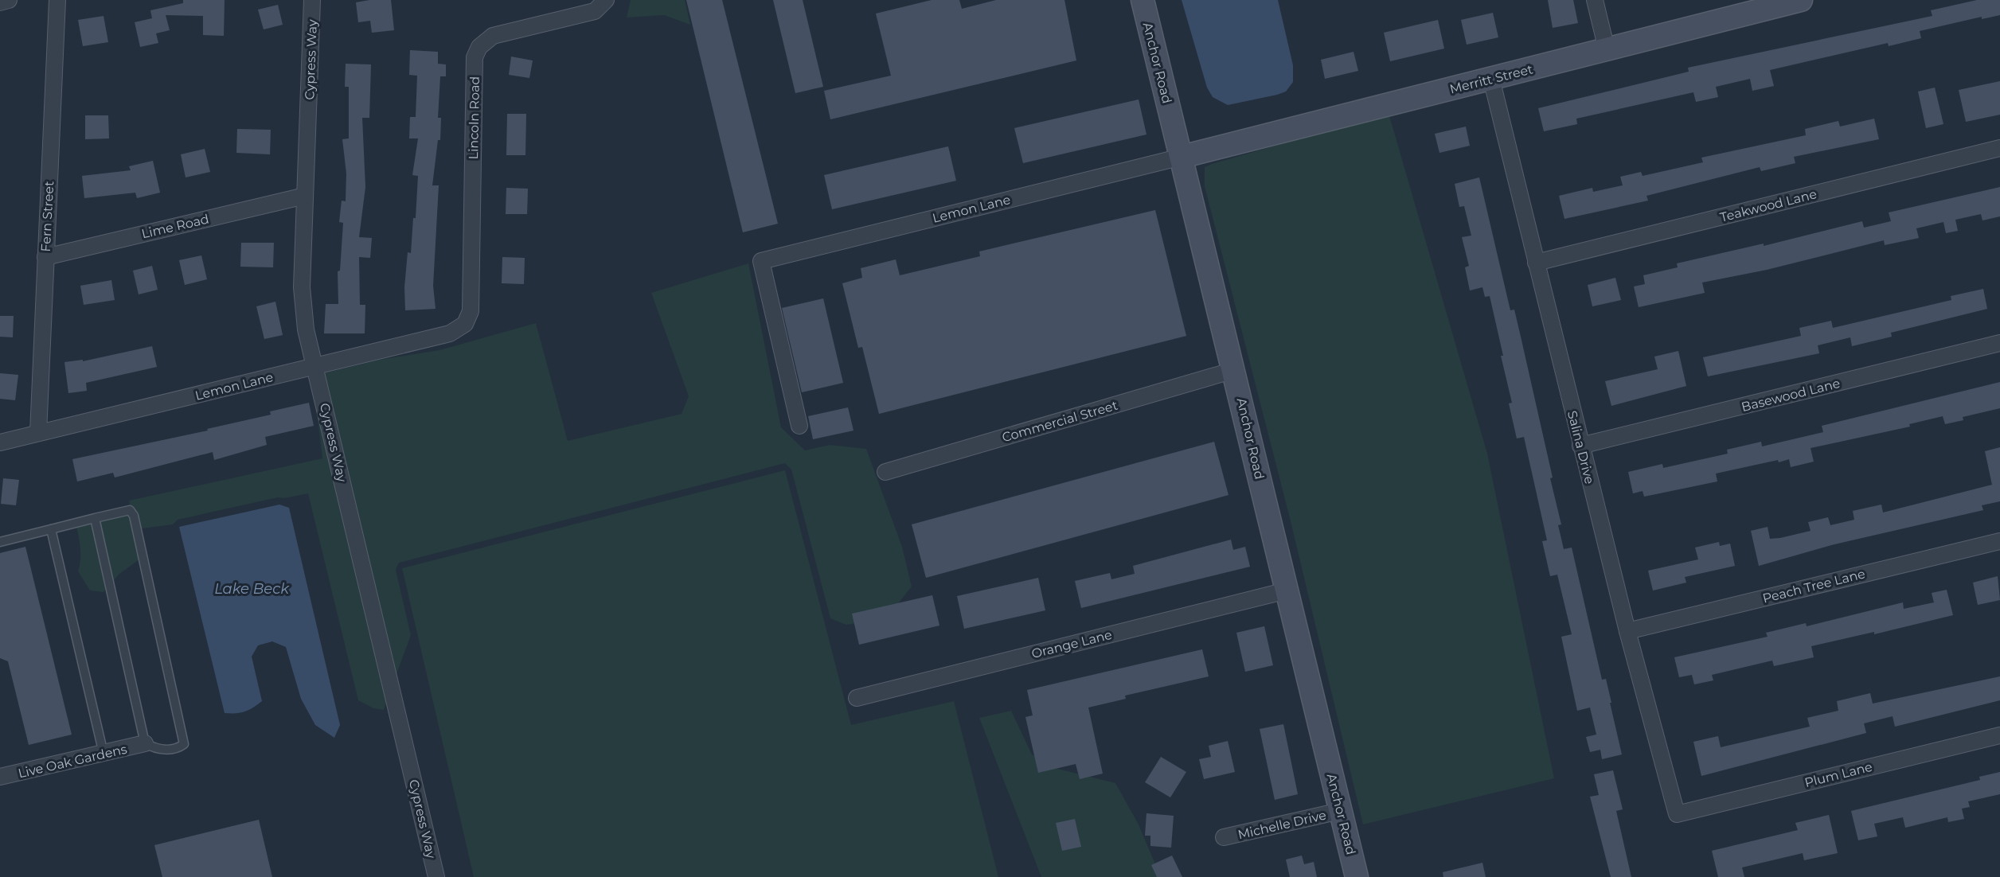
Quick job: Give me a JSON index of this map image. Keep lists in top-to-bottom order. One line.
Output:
{"streets":{"street":["Cypress Way","Anchor Road","Merritt Street","Lincoln Road","Teakwood Lane","Lemon Lane","Fern Street","Lime Road","Basewood Lane","Commercial Street","Salina Drive","Peach Tree Lane","Orange Lane","Live Oak Gardens","Plum Lane","Michelle Drive"]},"crossings":[["Cypress Way","Lemon Lane"],["Cypress Way","Lime Road"],["Anchor Road","Merritt Street"],["Anchor Road","Lemon Lane"],["Anchor Road","Commercial Street"],["Anchor Road","Orange Lane"],["Anchor Road","Michelle Drive"],["Merritt Street","Lemon Lane"],["Merritt Street","Salina Drive"],["Lincoln Road","Lemon Lane"],["Teakwood Lane","Salina Drive"],["Lemon Lane","Fern Street"],["Fern Street","Lime Road"],["Basewood Lane","Salina Drive"],["Salina Drive","Peach Tree Lane"],["Salina Drive","Plum Lane"]],"water":["Lake Beck"]}
